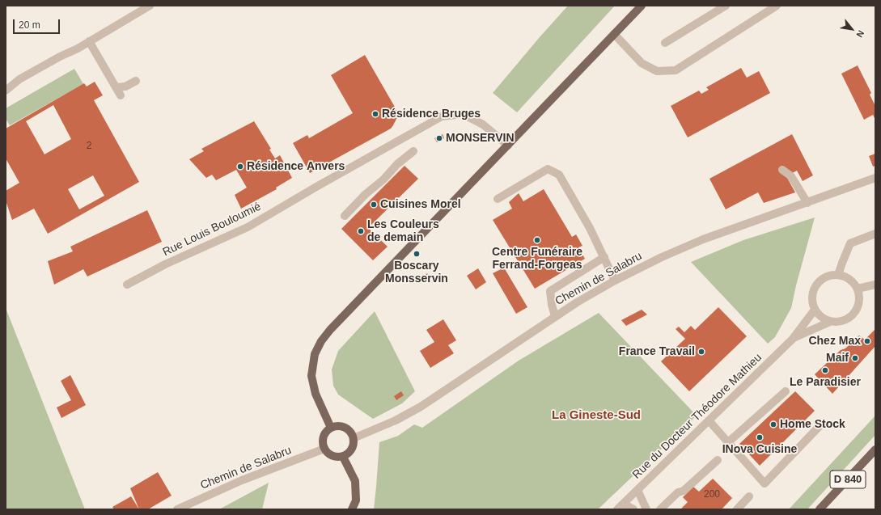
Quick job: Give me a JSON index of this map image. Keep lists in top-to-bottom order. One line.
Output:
{"streets":{"main road":["D 840"],"street":["Rue Louis Bouloumié","Chemin de Salabru","Rue du Docteur Théodore Mathieu"]},"districts":["La Gineste-Sud"],"places":["Résidence Bruges","MONSERVIN","Résidence Anvers","Cuisines Morel","Les Couleurs de demain","Centre Funéraire Ferrand-Forgeas","Boscary Monsservin","Chez Max","France Travail","Maif","Le Paradisier","Home Stock","INova Cuisine"],"house_numbers":["2","200"],"scale_bar":"20 m","north":"bottom right"}
